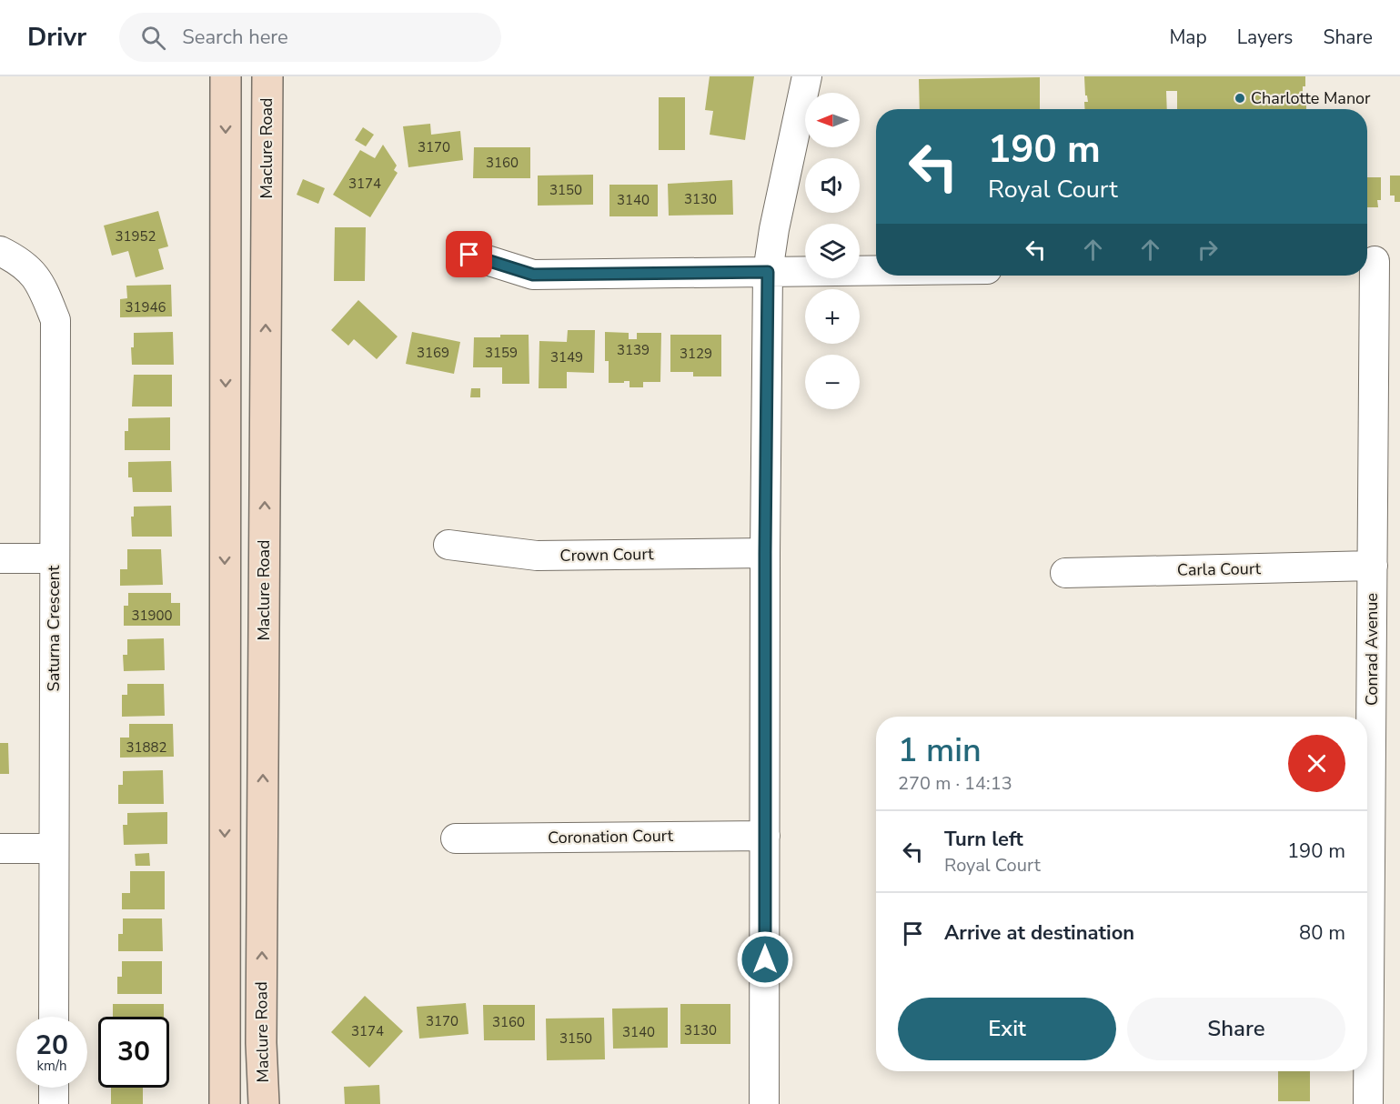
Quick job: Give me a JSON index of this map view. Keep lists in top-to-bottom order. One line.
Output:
{"streets":{"main road":["Maclure Road"],"street":["Crown Court","Carla Court","Saturna Crescent","Conrad Avenue","Coronation Court"]},"crossings":[["Carla Court","Conrad Avenue"]],"places":["Charlotte Manor"],"house_numbers":["3170","3160","3174","3150","3130","3140","31952","31946","3139","3169","3159","3129","3149","31900","31882","3170","3160","3130","3174","3140","3150"],"north":"left","page":{"header":"Drivr","search":"Search here","nav":["Map","Layers","Share"],"map_buttons":["+","−"],"turn":["190 m","Royal Court"],"heading":["1 min","270 m · 14:13"],"list":[{"name":"Turn left","note":"Royal Court","value":"190 m"},{"name":"Arrive at destination","value":"80 m"}],"buttons":["Exit","Share"],"speed":"20 km/h","limit":"30"}}
